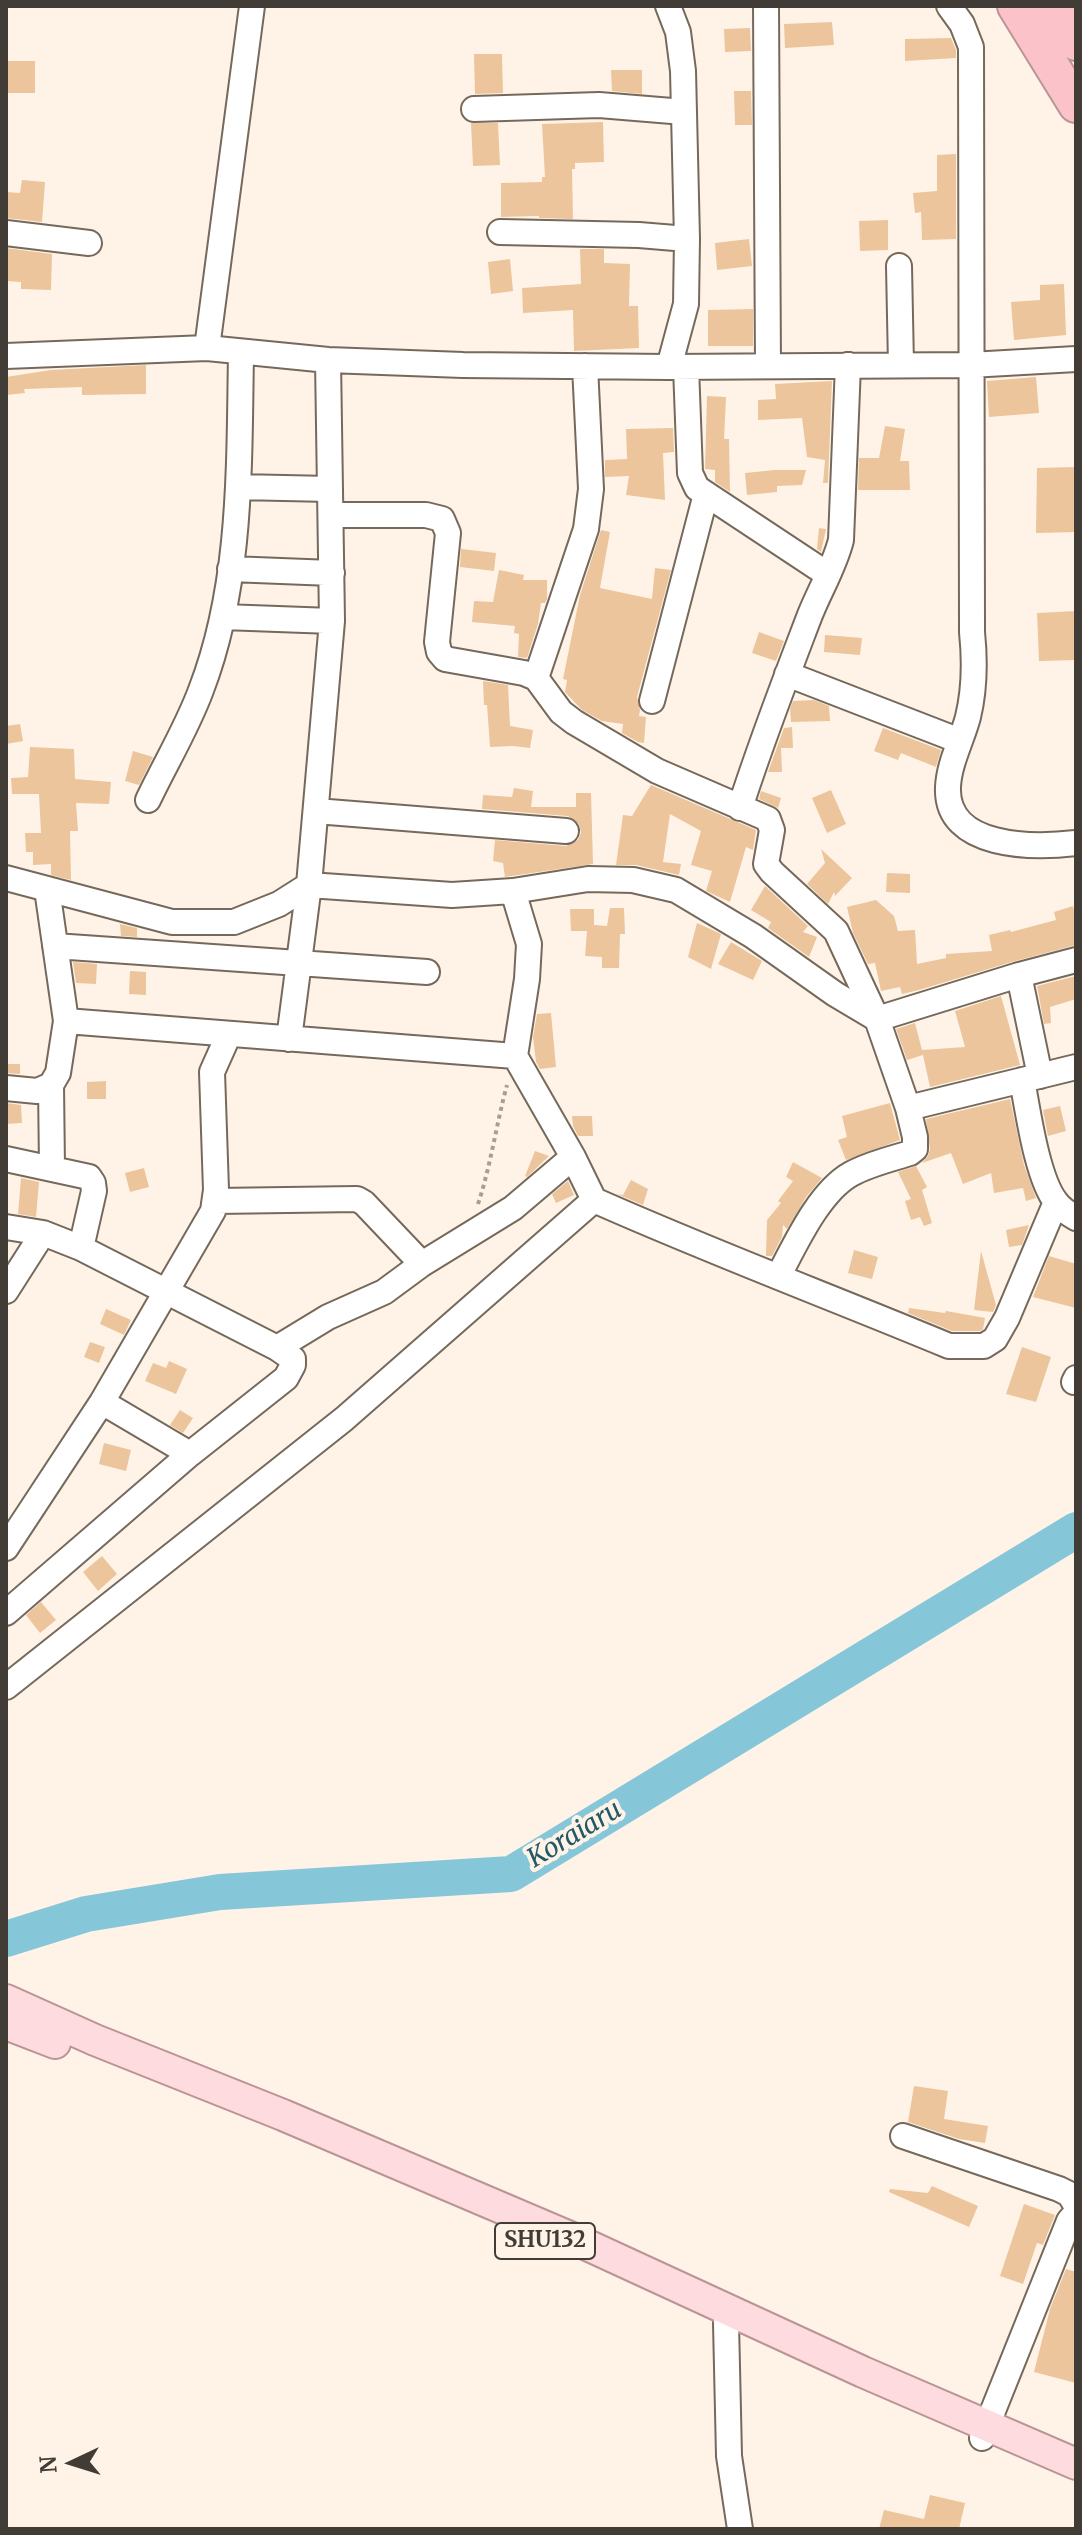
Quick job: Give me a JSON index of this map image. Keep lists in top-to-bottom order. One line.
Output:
{"streets":{"main road":["SHU132"]},"water":["Koraiaru"],"north":"left"}
